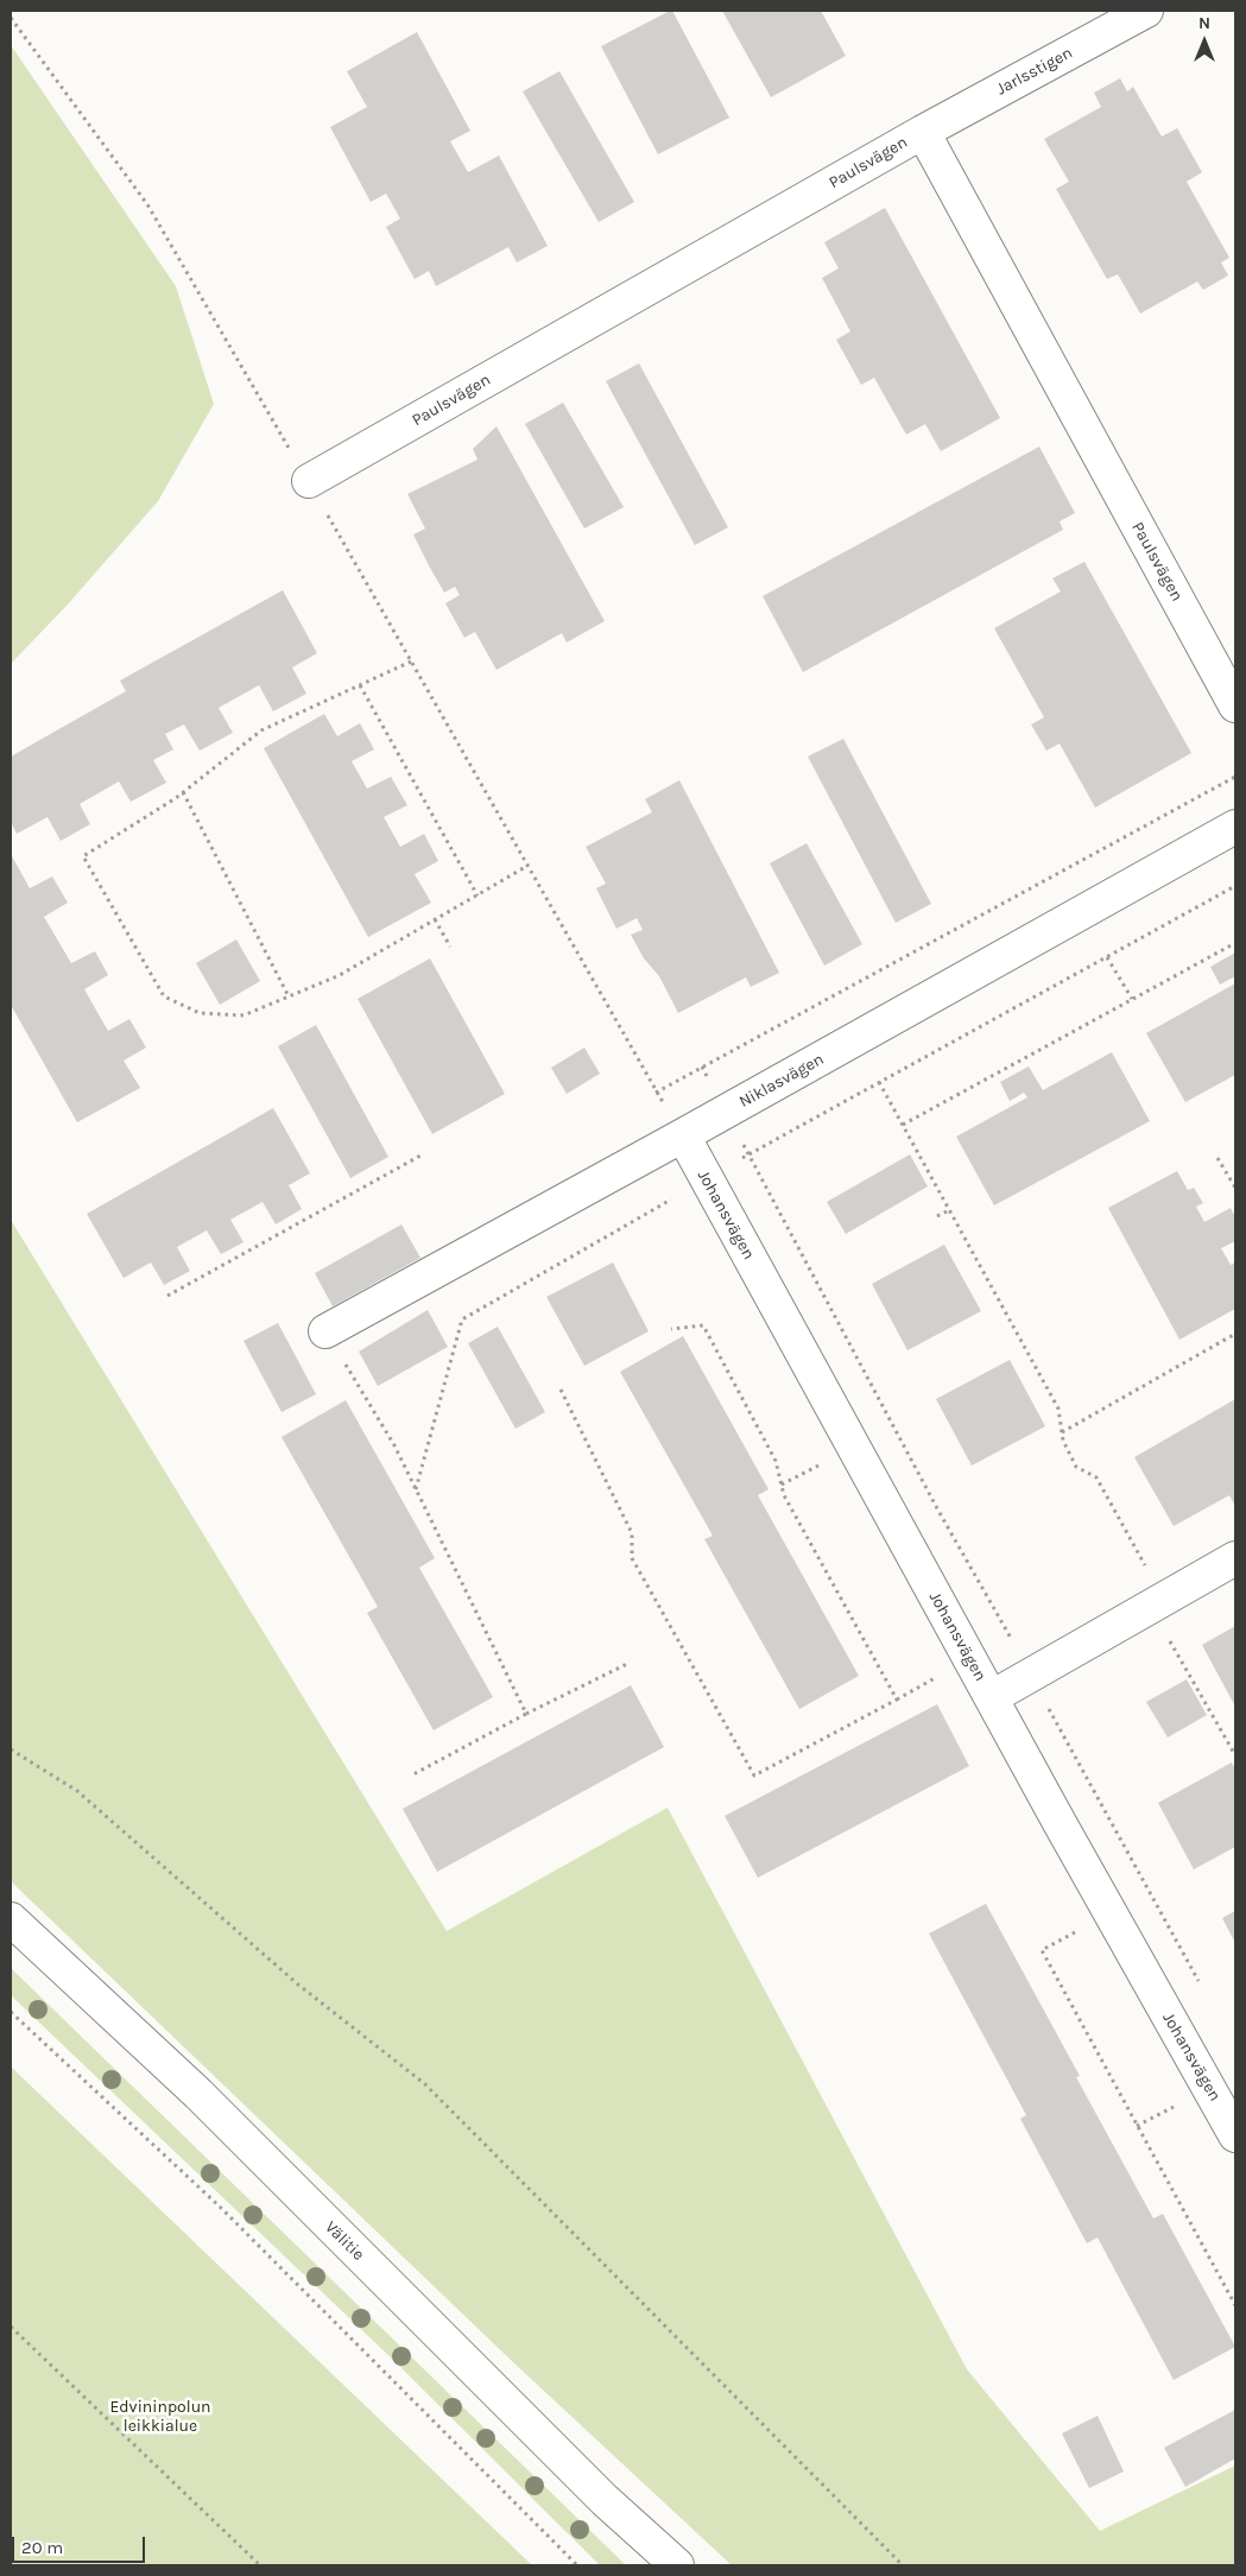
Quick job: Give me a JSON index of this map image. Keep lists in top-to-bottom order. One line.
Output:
{"streets":{"street":["Jarlsstigen","Paulsvägen","Niklasvägen","Johansvägen","Välitie"]},"crossings":[["Jarlsstigen","Paulsvägen"],["Niklasvägen","Johansvägen"]],"parks":["Edvininpolun leikkialue"],"scale_bar":"20 m","north":"top"}
